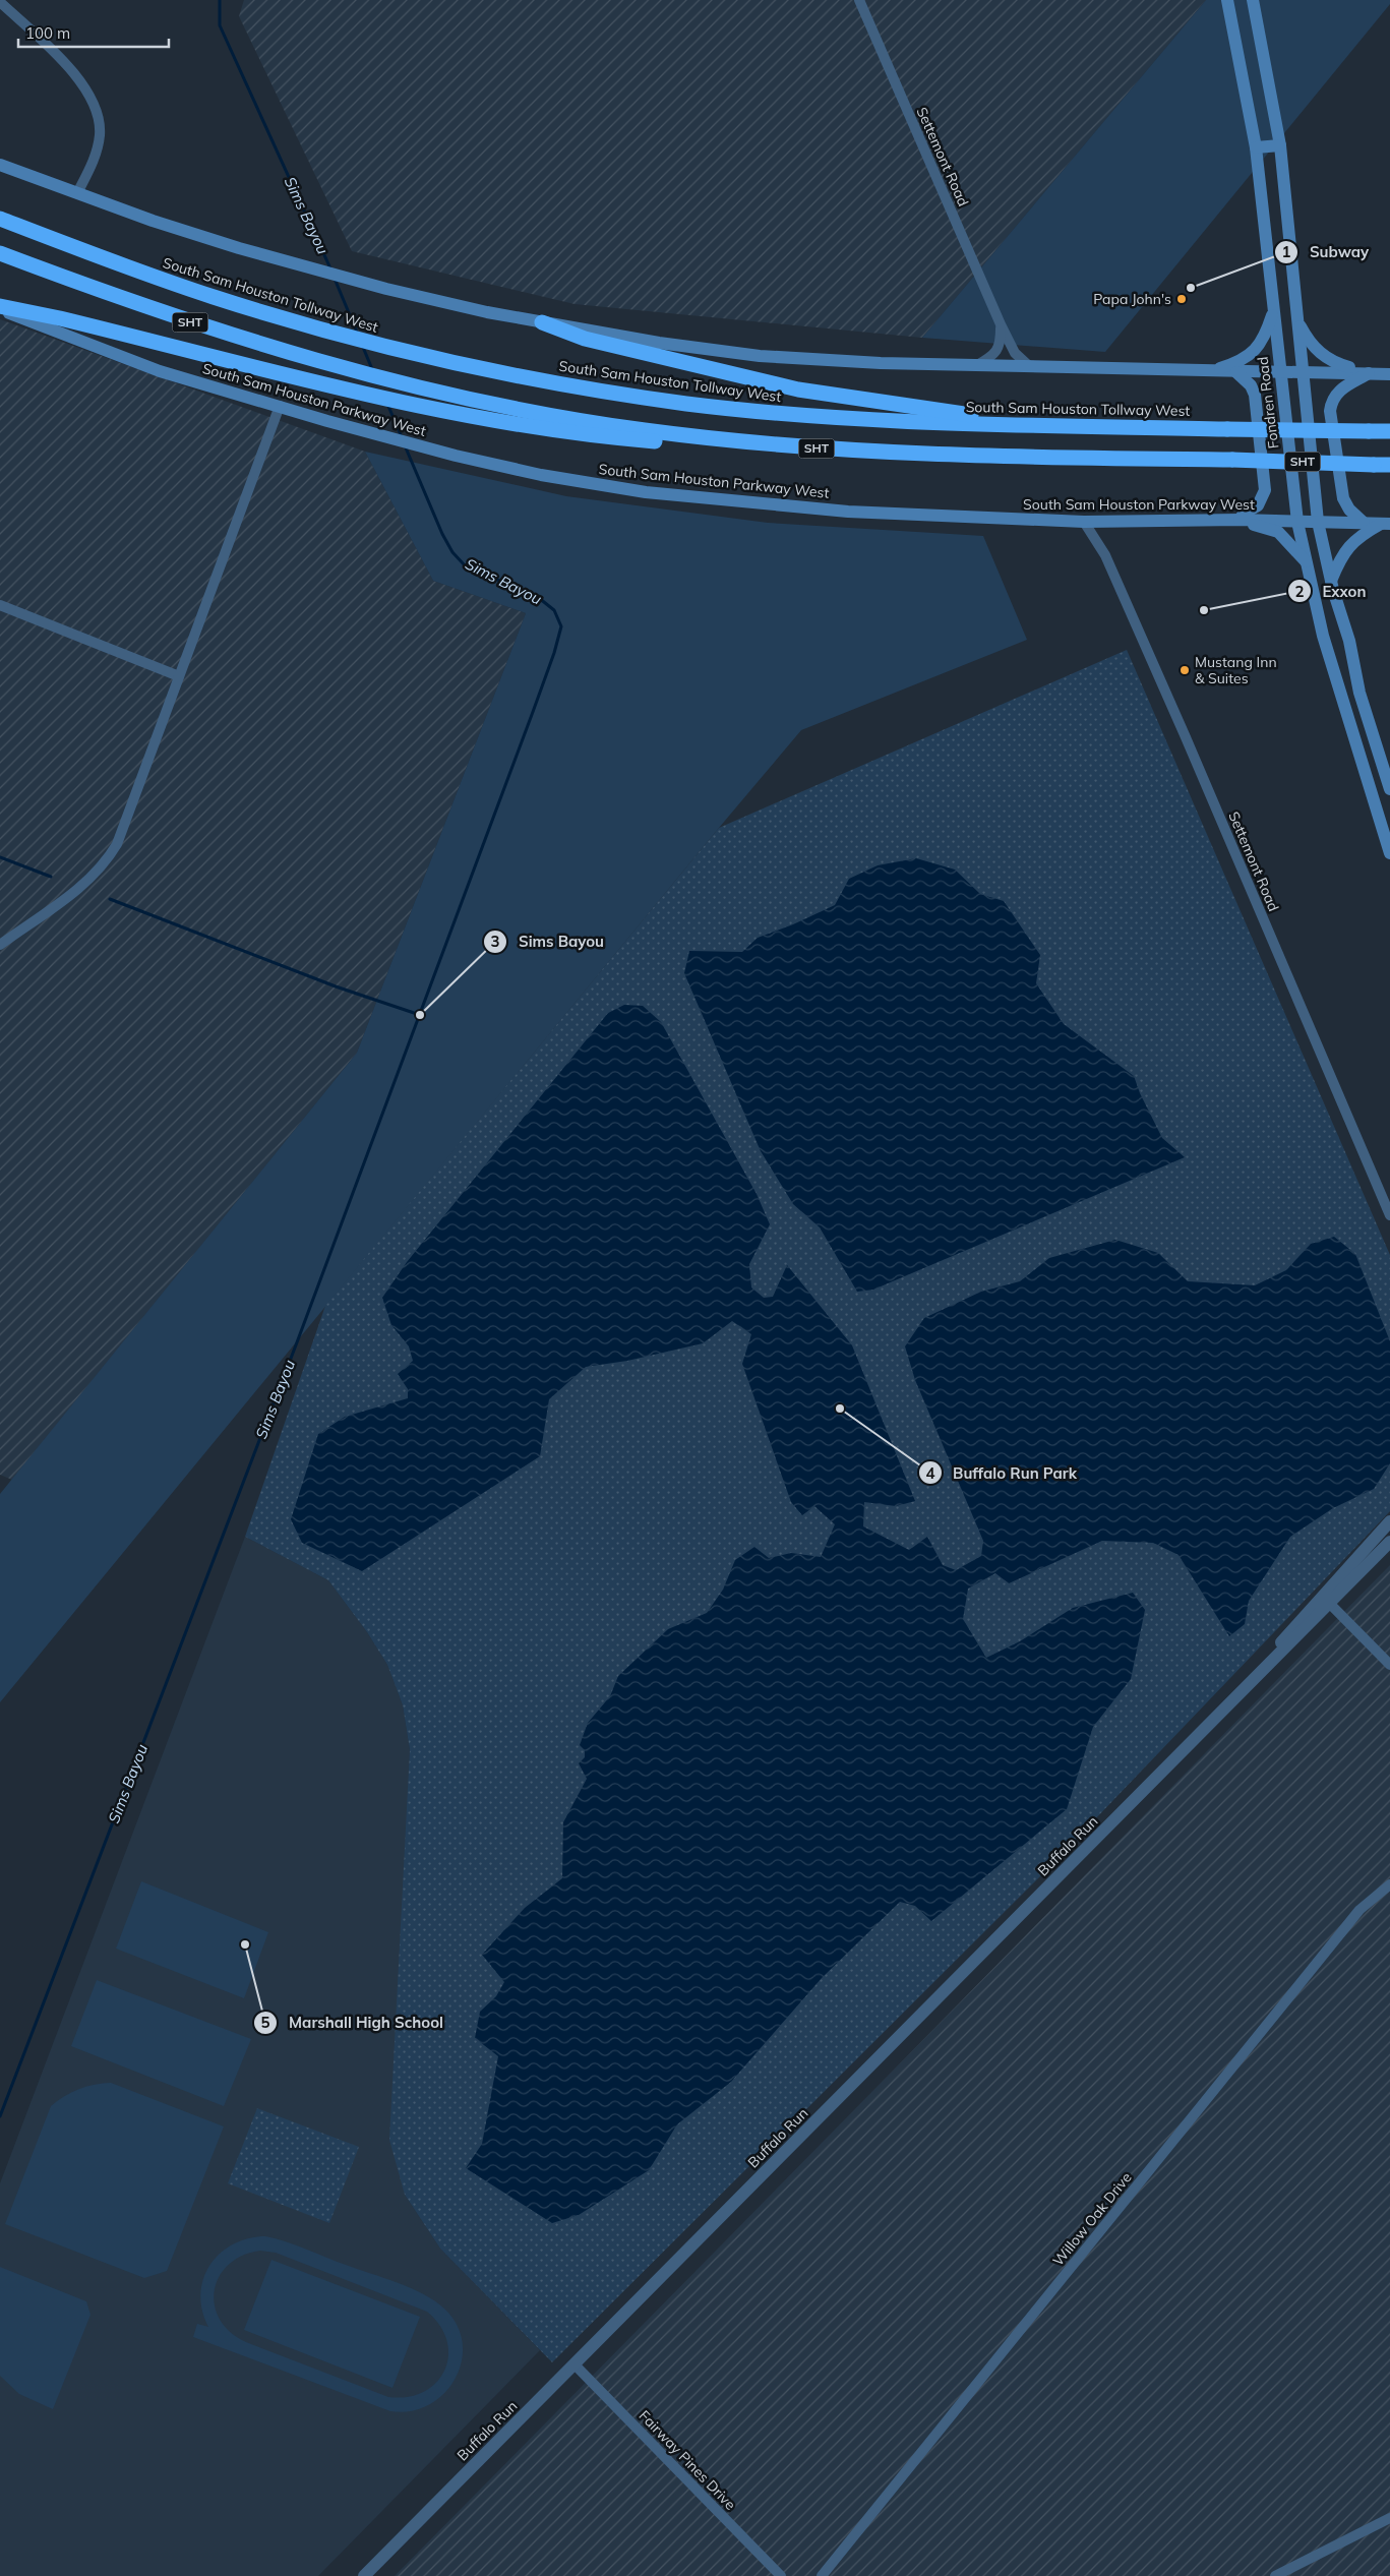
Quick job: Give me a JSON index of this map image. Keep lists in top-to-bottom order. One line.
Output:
{"streets":{"highway":["South Sam Houston Tollway West","SHT"],"main road":["South Sam Houston Parkway West","Fondren Road"],"street":["Settemont Road","Buffalo Run","Willow Oak Drive","Fairway Pines Drive"]},"crossings":[["Settemont Road","South Sam Houston Parkway West"],["South Sam Houston Parkway West","Fondren Road"],["Buffalo Run","Fairway Pines Drive"]],"water":["Sims Bayou"],"places":["Subway","Papa John's","Exxon","Mustang Inn & Suites","Sims Bayou","Buffalo Run Park","Marshall High School"],"scale_bar":"100 m"}
